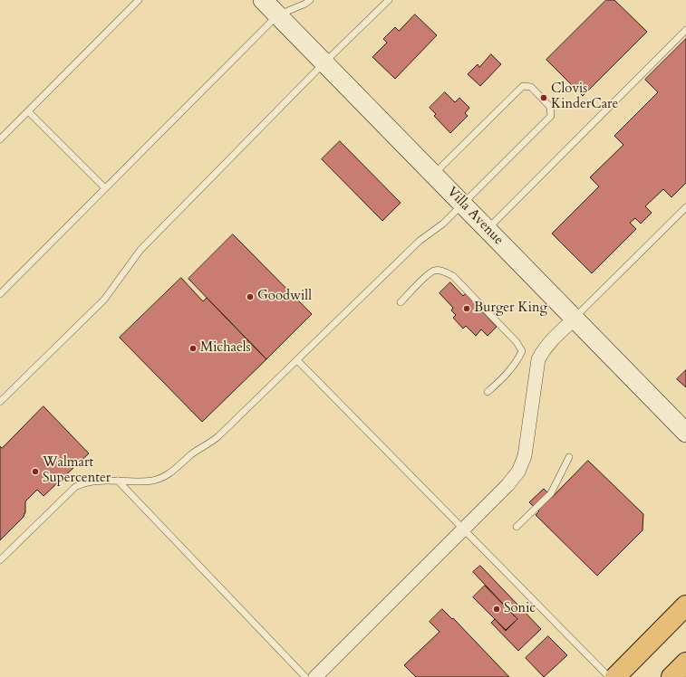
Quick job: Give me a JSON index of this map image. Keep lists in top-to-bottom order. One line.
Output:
{"streets":{"main road":["Villa Avenue"]},"places":["Clovis KinderCare","Goodwill","Burger King","Michaels","Walmart Supercenter","Sonic"]}
